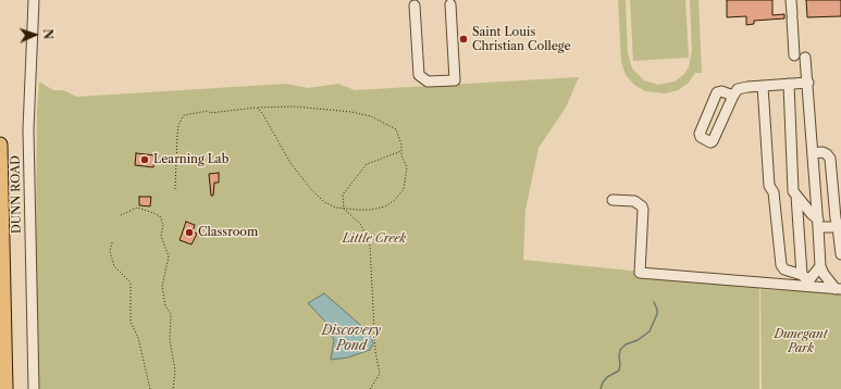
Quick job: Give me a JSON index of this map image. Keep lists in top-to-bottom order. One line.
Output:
{"streets":{"street":["DUNN ROAD"]},"water":["Discovery Pond"],"parks":["Little Creek","Dunegant Park"],"places":["Saint Louis Christian College","Learning Lab","Classroom"],"north":"right"}
